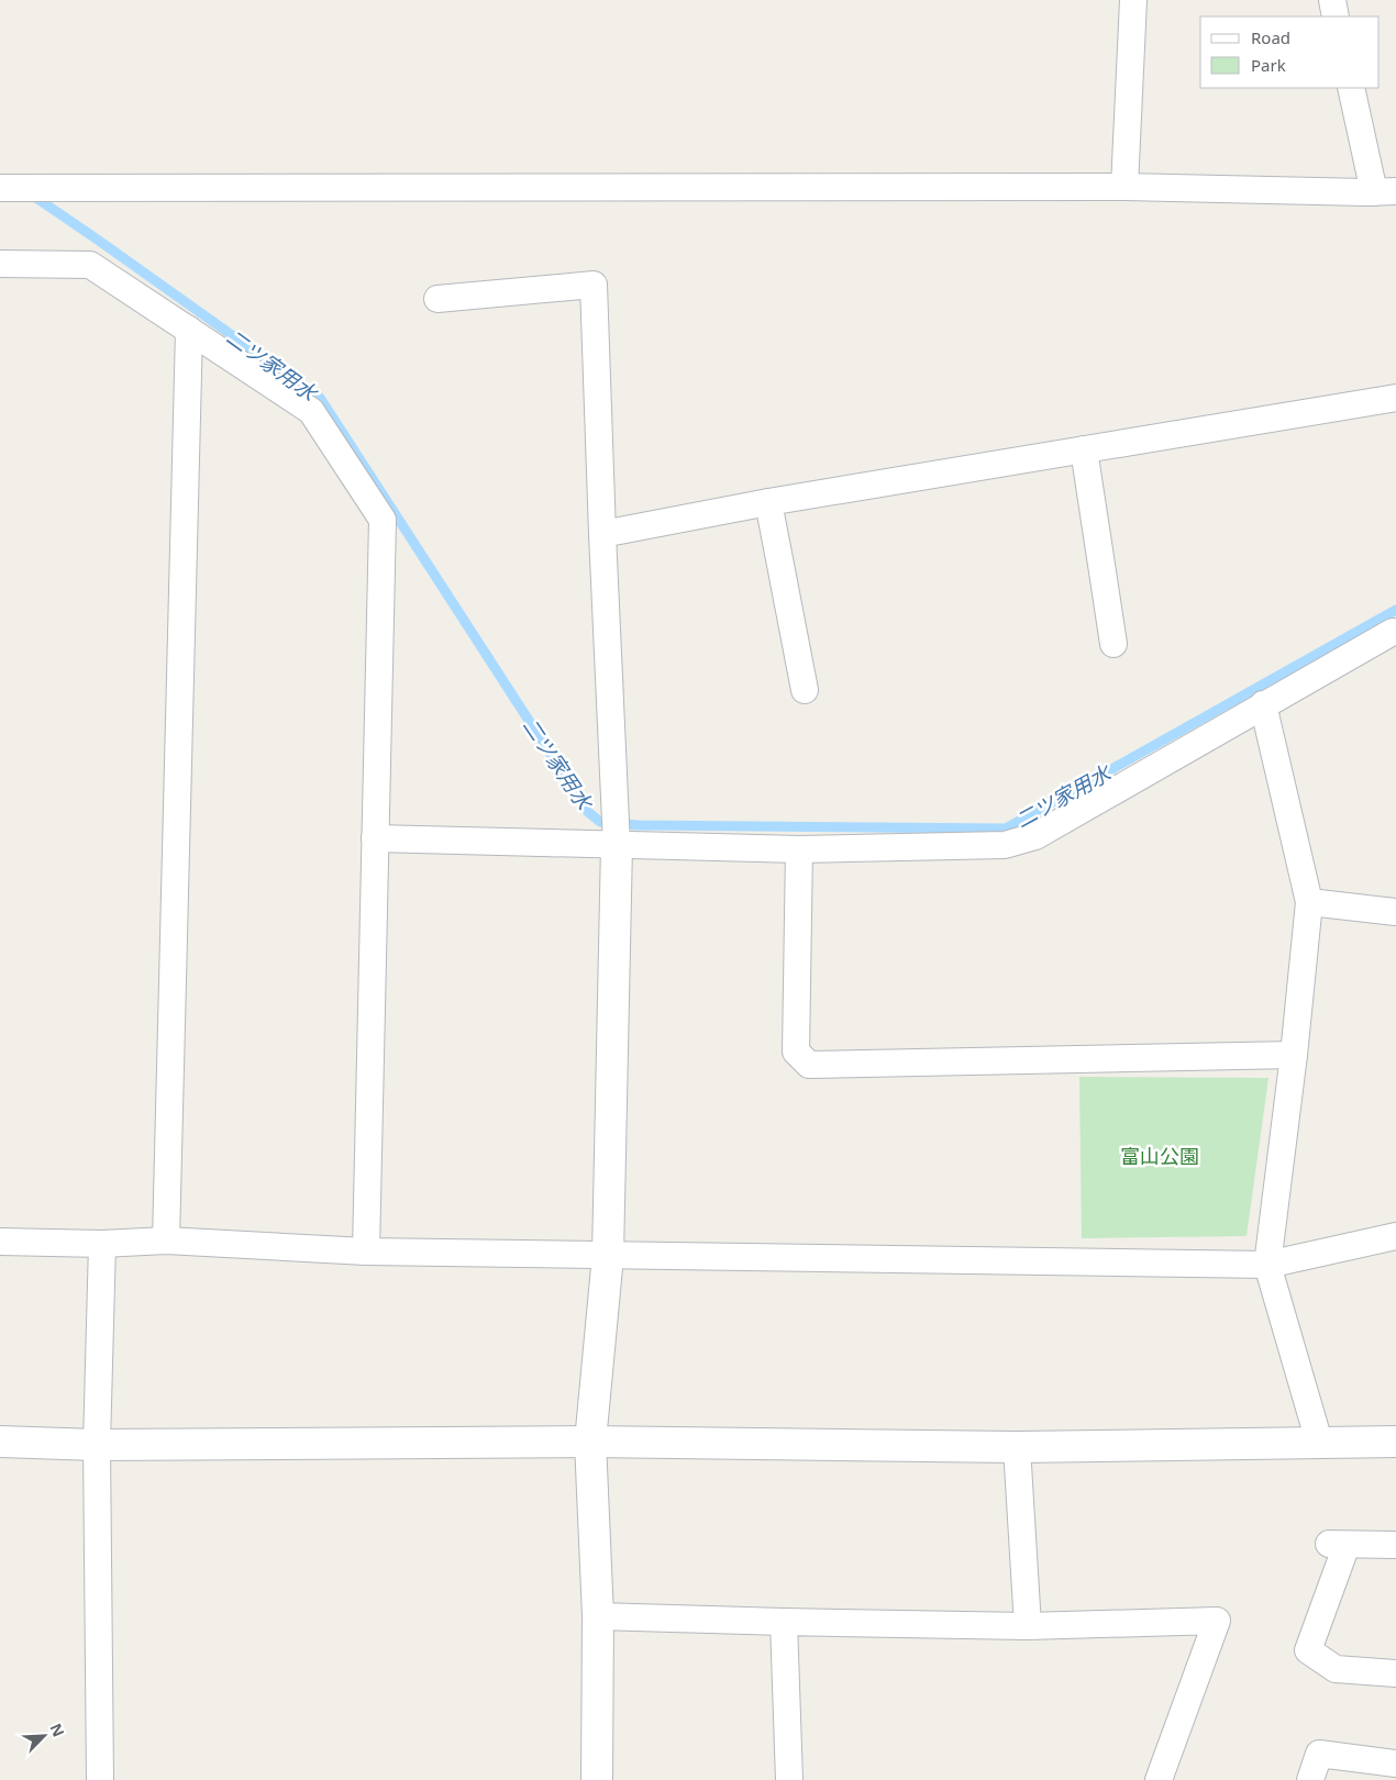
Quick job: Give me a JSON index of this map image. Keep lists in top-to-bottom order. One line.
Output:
{"water":["二ツ家用水"],"parks":["富山公園"],"legend":["Road","Park"],"north":"top right"}
